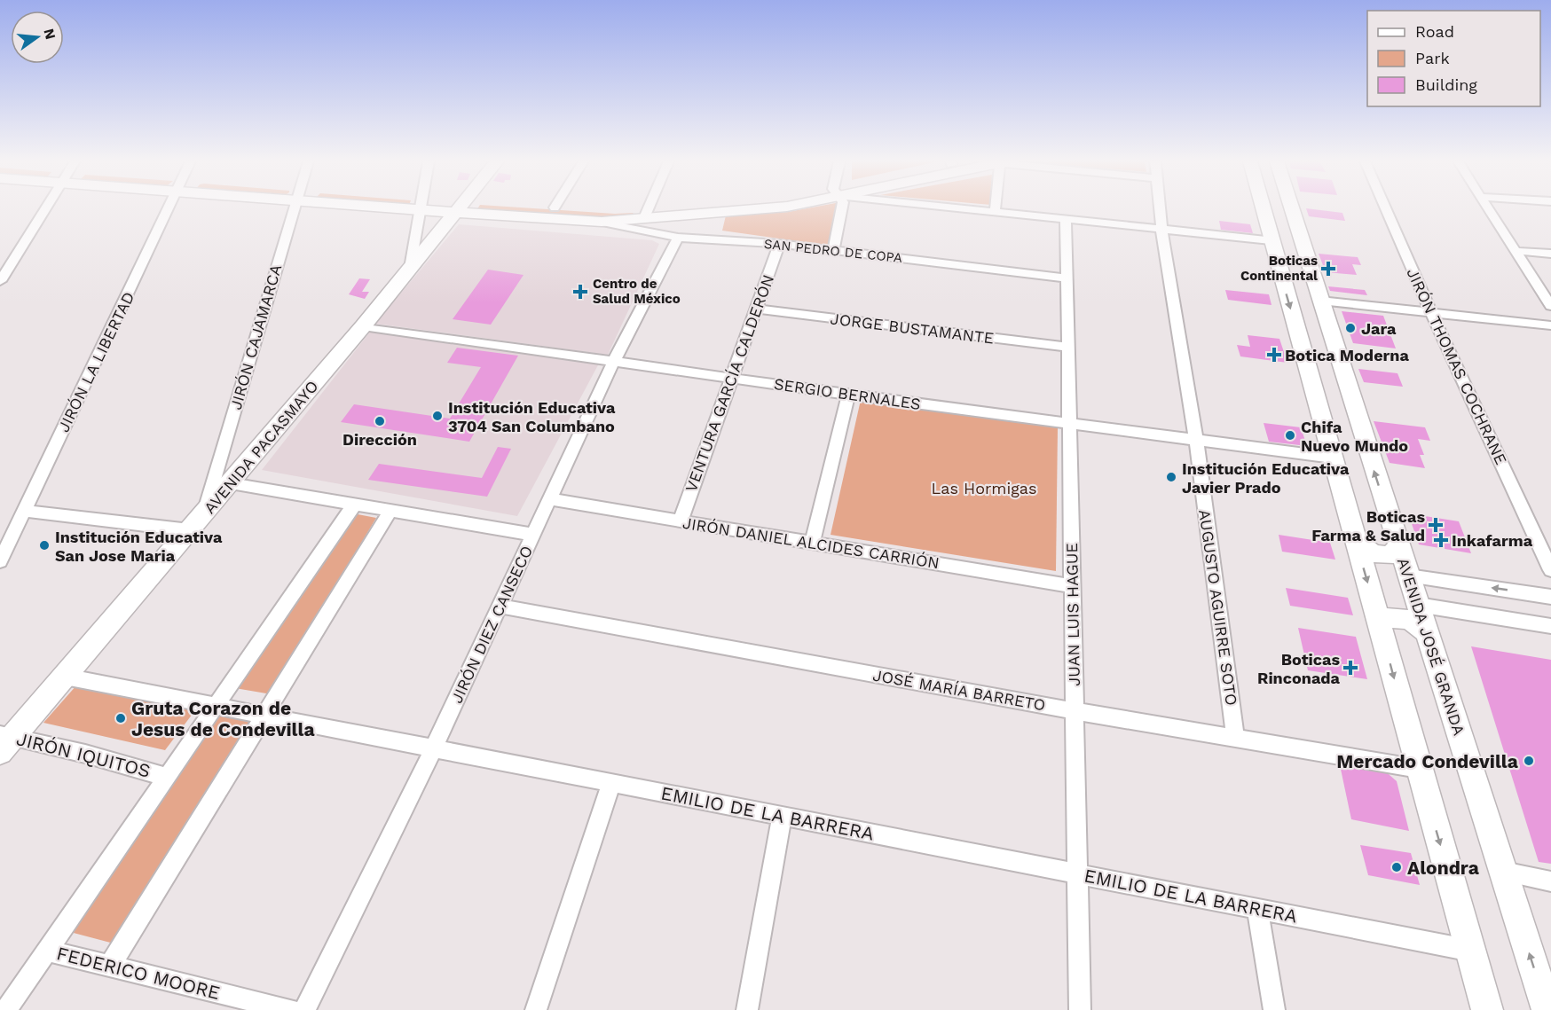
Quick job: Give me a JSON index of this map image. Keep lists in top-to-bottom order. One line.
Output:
{"streets":{"main road":["AVENIDA PACASMAYO","AVENIDA JOSÉ GRANDA"],"street":["SAN PEDRO DE COPA","JORGE BUSTAMANTE","JIRÓN CAJAMARCA","JIRÓN LA LIBERTAD","JIRÓN THOMAS COCHRANE","VENTURA GARCÍA CALDERÓN","SERGIO BERNALES","JIRÓN DANIEL ALCIDES CARRIÓN","AUGUSTO AGUIRRE SOTO","JUAN LUIS HAGUE","JIRÓN DIEZ CANSECO","JOSÉ MARÍA BARRETO","JIRÓN IQUITOS","EMILIO DE LA BARRERA","FEDERICO MOORE"]},"crossings":[["SAN PEDRO DE COPA","VENTURA GARCÍA CALDERÓN"],["SAN PEDRO DE COPA","JUAN LUIS HAGUE"],["SAN PEDRO DE COPA","JIRÓN DIEZ CANSECO"],["JORGE BUSTAMANTE","VENTURA GARCÍA CALDERÓN"],["JORGE BUSTAMANTE","JUAN LUIS HAGUE"],["JIRÓN CAJAMARCA","AVENIDA PACASMAYO"],["VENTURA GARCÍA CALDERÓN","SERGIO BERNALES"],["VENTURA GARCÍA CALDERÓN","JIRÓN DANIEL ALCIDES CARRIÓN"],["SERGIO BERNALES","AVENIDA PACASMAYO"],["SERGIO BERNALES","AUGUSTO AGUIRRE SOTO"],["SERGIO BERNALES","JUAN LUIS HAGUE"],["SERGIO BERNALES","JIRÓN DIEZ CANSECO"],["AVENIDA PACASMAYO","JIRÓN IQUITOS"],["AVENIDA PACASMAYO","EMILIO DE LA BARRERA"],["JIRÓN DANIEL ALCIDES CARRIÓN","JUAN LUIS HAGUE"],["JIRÓN DANIEL ALCIDES CARRIÓN","JIRÓN DIEZ CANSECO"],["AUGUSTO AGUIRRE SOTO","JOSÉ MARÍA BARRETO"],["JUAN LUIS HAGUE","JOSÉ MARÍA BARRETO"],["JUAN LUIS HAGUE","EMILIO DE LA BARRERA"],["JIRÓN DIEZ CANSECO","JOSÉ MARÍA BARRETO"],["JIRÓN DIEZ CANSECO","EMILIO DE LA BARRERA"]],"parks":["Las Hormigas"],"places":{"health":["Boticas Continental","Centro de Salud México","Botica Moderna","Boticas Farma & Salud","Inkafarma","Boticas Rinconada"],"other":["Jara","Institución Educativa 3704 San Columbano","Dirección","Chifa Nuevo Mundo","Institución Educativa Javier Prado","Institución Educativa San Jose Maria","Gruta Corazon de Jesus de Condevilla","Mercado Condevilla","Alondra"]},"legend":["Road","Park","Building"],"north":"right"}
